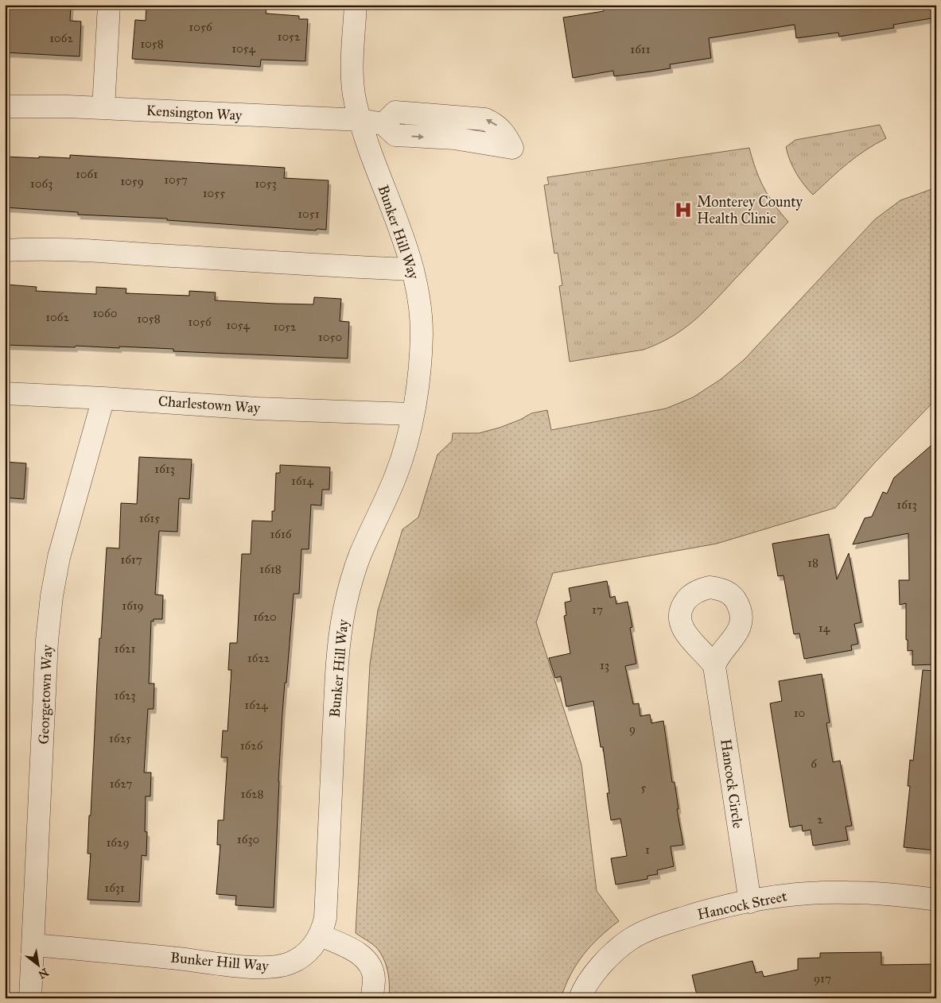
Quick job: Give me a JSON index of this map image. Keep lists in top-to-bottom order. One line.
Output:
{"streets":{"street":["Kensington Way","Bunker Hill Way","Charlestown Way","Georgetown Way","Hancock Circle","Hancock Street"]},"crossings":[["Kensington Way","Bunker Hill Way"],["Bunker Hill Way","Charlestown Way"],["Bunker Hill Way","Georgetown Way"],["Charlestown Way","Georgetown Way"],["Hancock Circle","Hancock Street"]],"places":{"hospital":["Monterey County Health Clinic"]},"house_numbers":["1056","1052","1062","1058","1054","1611","1061","1057","1059","1063","1053","1055","1051","1060","1062","1058","1056","1054","1052","1050","1613","1614","1613","1615","1616","1617","18","1618","1619","17","1620","14","1621","1622","13","1623","1624","10","9","1625","1626","6","1627","5","1628","2","1630","1629","1","1631","917"],"north":"bottom right"}
